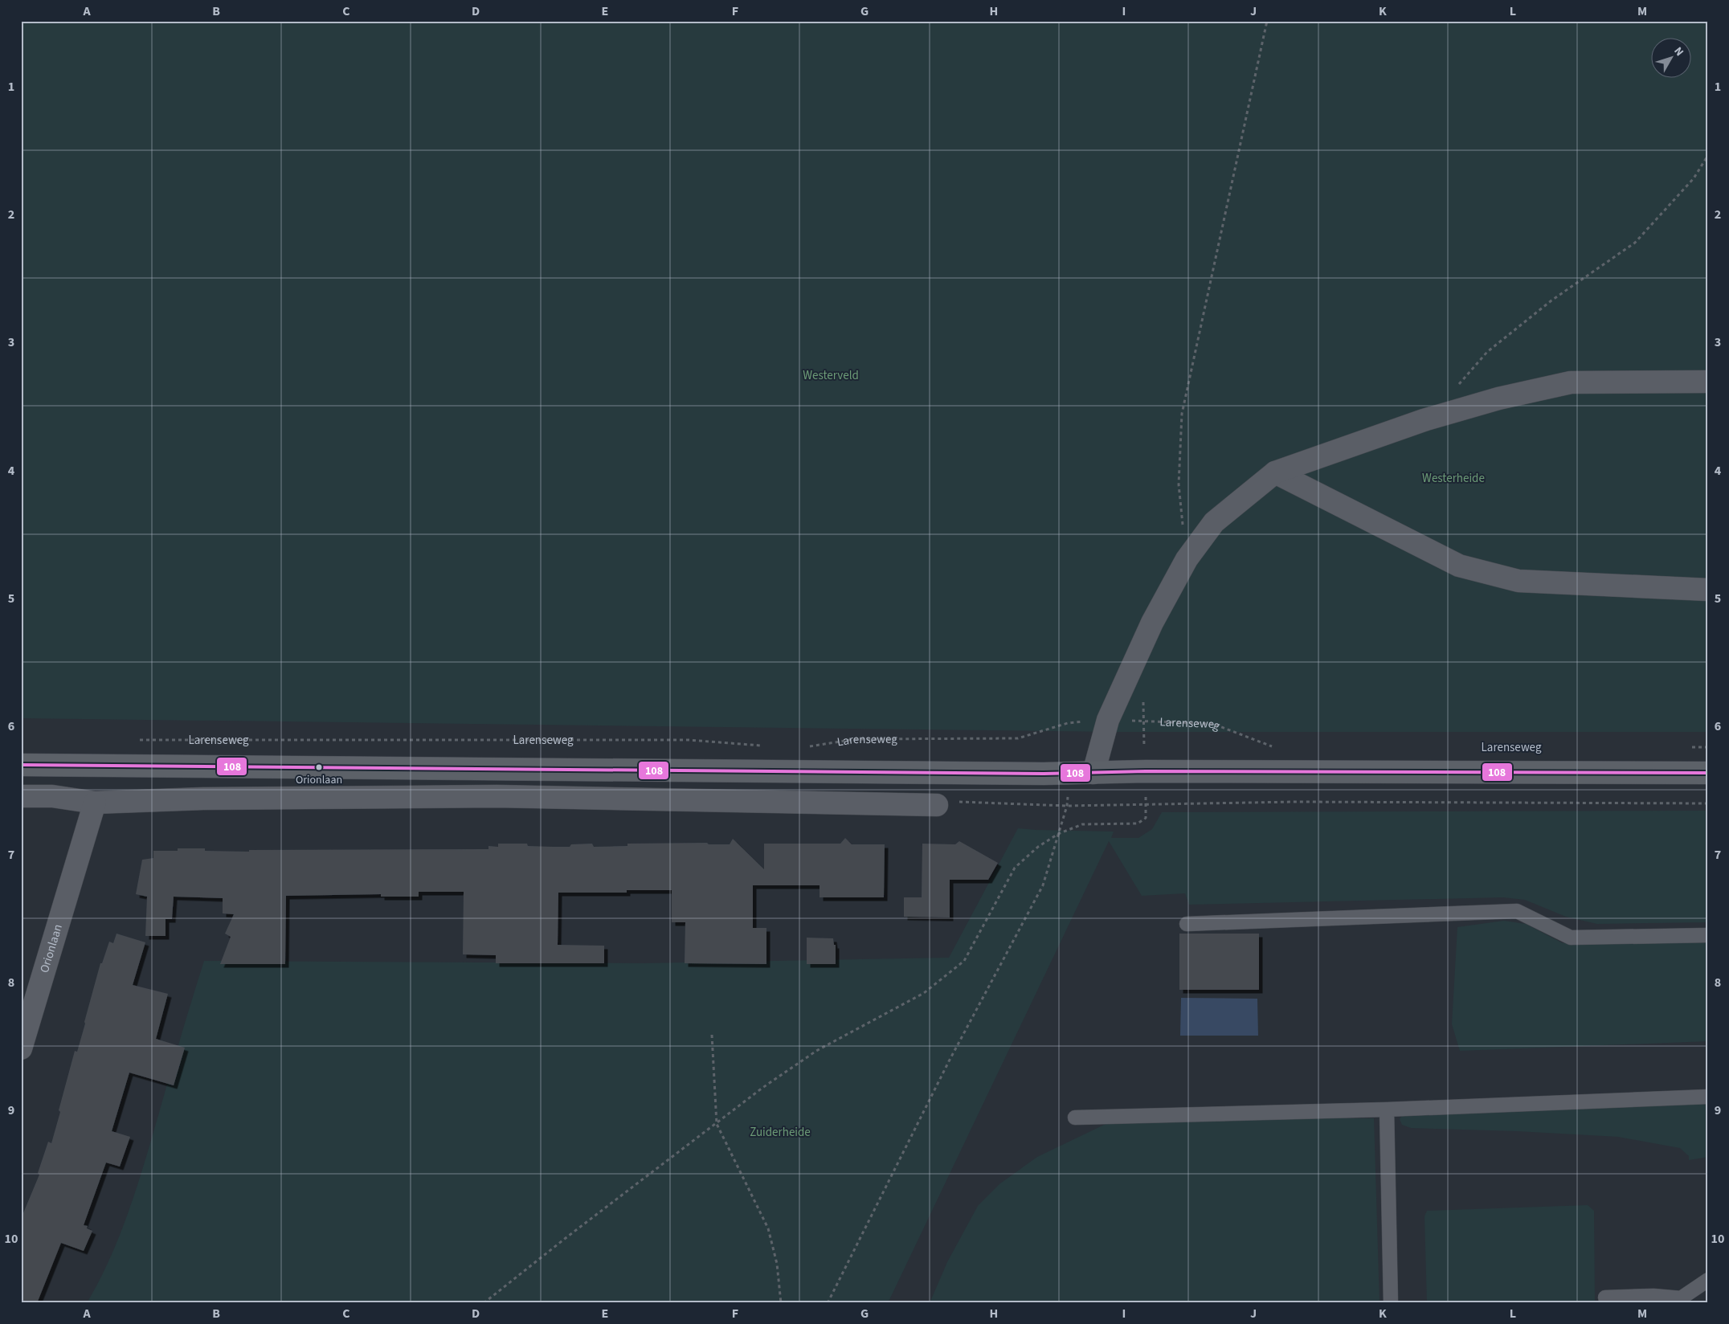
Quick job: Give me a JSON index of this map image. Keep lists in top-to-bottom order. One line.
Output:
{"streets":{"main road":["Larenseweg"],"street":["Orionlaan"]},"parks":["Westerveld","Westerheide","Zuiderheide"],"places":["Orionlaan"],"lines":["transit line 108"],"north":"top right","grid":{"columns":["A","B","C","D","E","F","G","H","I","J","K","L","M"],"rows":["1","2","3","4","5","6","7","8","9","10"]}}
